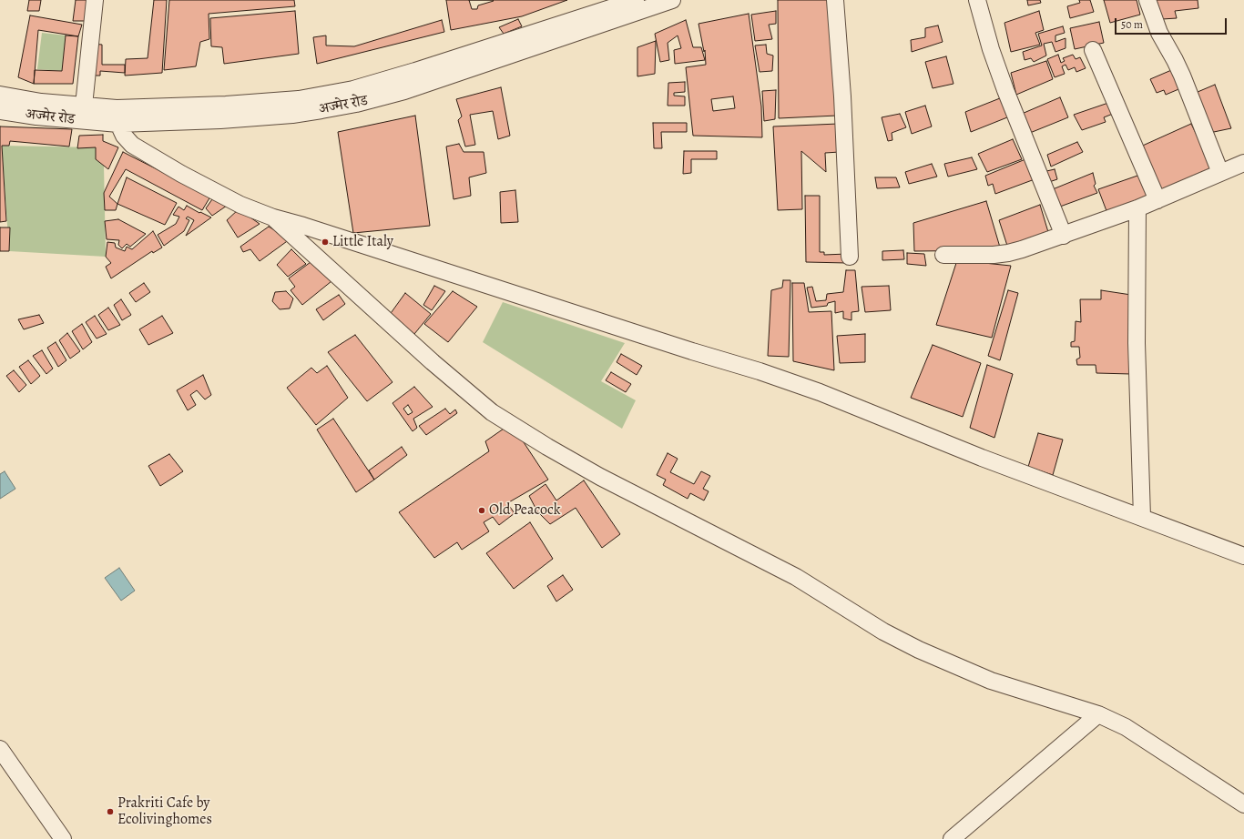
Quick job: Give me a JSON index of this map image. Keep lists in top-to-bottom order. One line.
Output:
{"streets":{"street":["अज्मेर रोड"]},"places":["Little Italy","Old Peacock","Prakriti Cafe by Ecolivinghomes"],"scale_bar":"50 m"}
